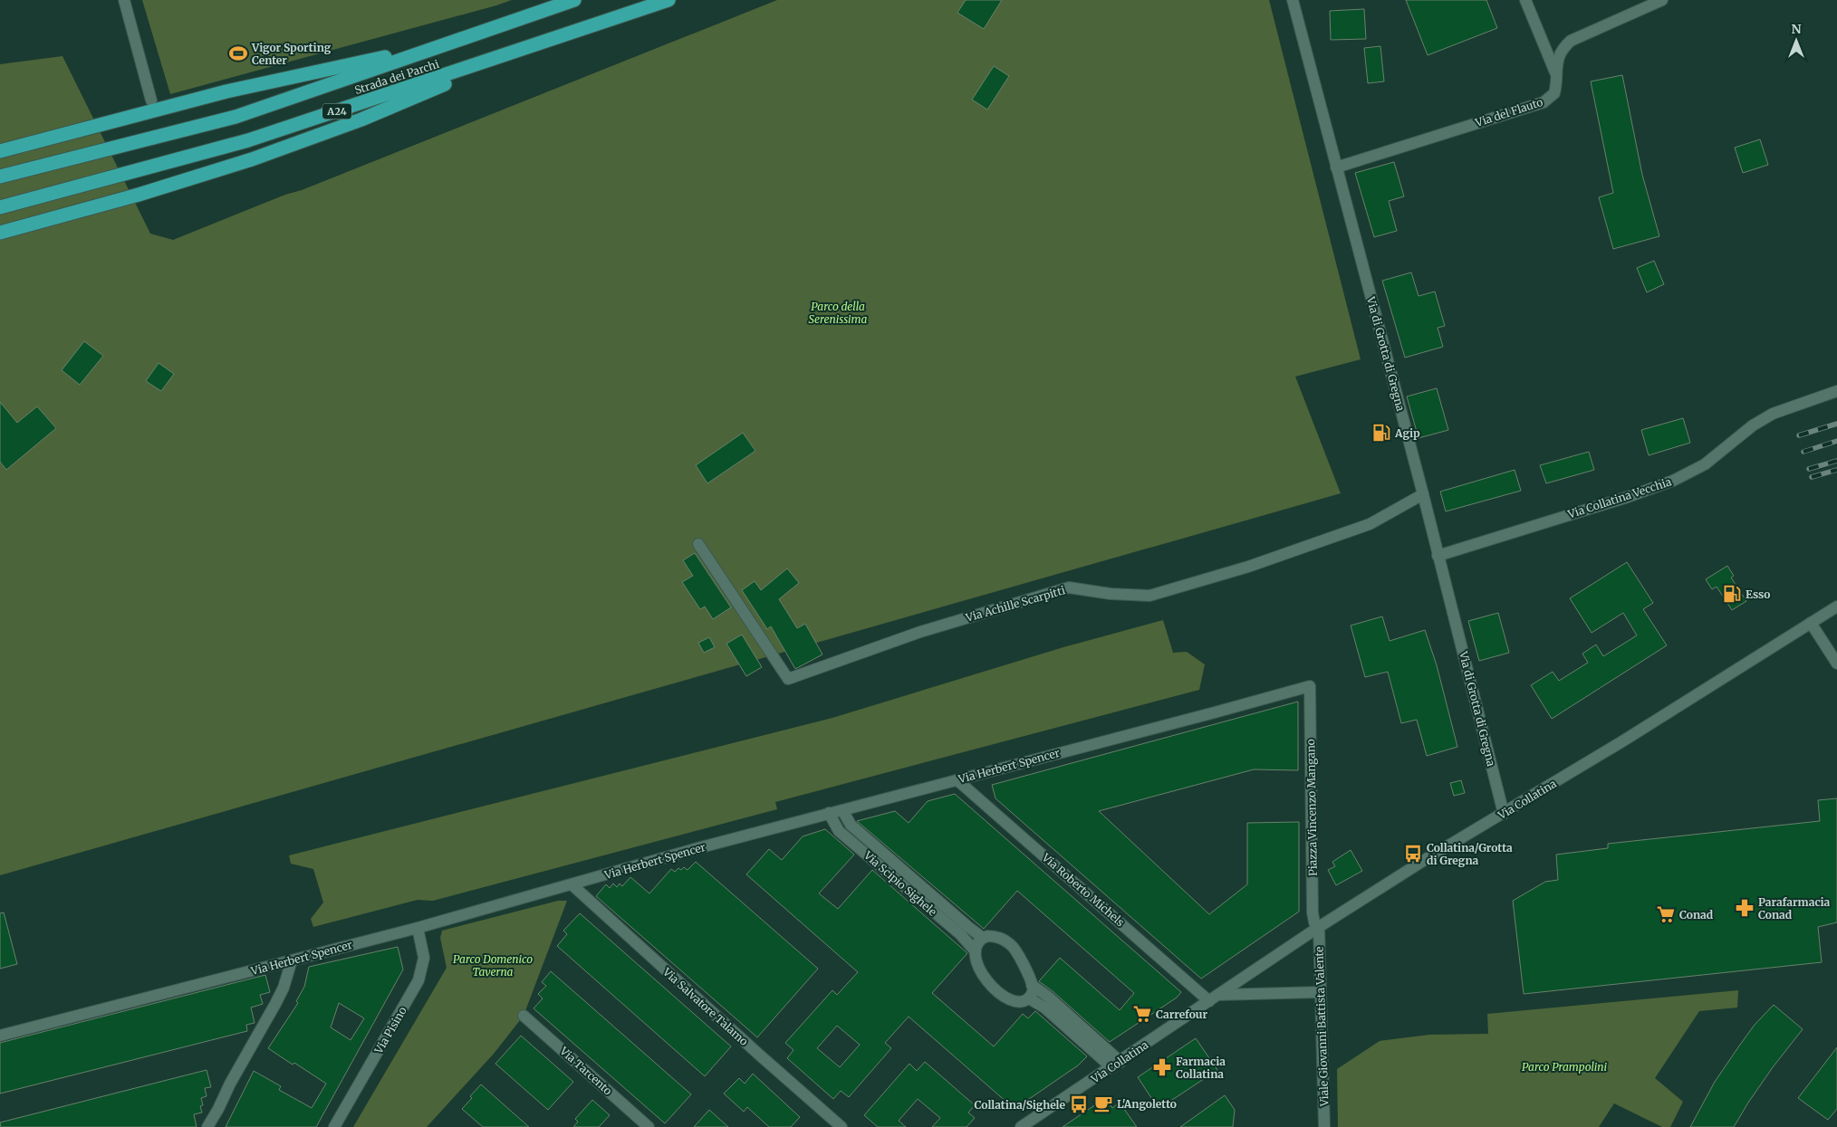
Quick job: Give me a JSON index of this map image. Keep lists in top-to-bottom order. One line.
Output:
{"streets":{"highway":["Strada dei Parchi","A24"],"street":["Via del Flauto","Via di Grotta di Gregna","Via Collatina Vecchia","Via Achille Scarpitti","Via Herbert Spencer","Via Collatina","Piazza Vincenzo Mangano","Via Scipio Sighele","Via Roberto Michels","Via Salvatore Talamo","Viale Giovanni Battista Valente","Via Pisino","Via Tarcento"]},"crossings":[["Via del Flauto","Via di Grotta di Gregna"],["Via di Grotta di Gregna","Via Collatina Vecchia"],["Via di Grotta di Gregna","Via Achille Scarpitti"],["Via di Grotta di Gregna","Via Collatina"],["Via Herbert Spencer","Piazza Vincenzo Mangano"],["Via Herbert Spencer","Via Scipio Sighele"],["Via Herbert Spencer","Via Roberto Michels"],["Via Herbert Spencer","Via Salvatore Talamo"],["Via Herbert Spencer","Via Pisino"],["Via Collatina","Piazza Vincenzo Mangano"],["Via Collatina","Via Roberto Michels"],["Via Collatina","Viale Giovanni Battista Valente"],["Piazza Vincenzo Mangano","Viale Giovanni Battista Valente"]],"parks":["Parco della Serenissima","Parco Domenico Taverna","Parco Prampolini"],"places":{"sports":["Vigor Sporting Center"],"fuel station":["Agip","Esso"],"bus stop":["Collatina/Grotta di Gregna","Collatina/Sighele"],"pharmacy":["Parafarmacia Conad","Farmacia Collatina"],"supermarket":["Conad","Carrefour"],"cafe":["L'Angoletto"]},"north":"top"}
